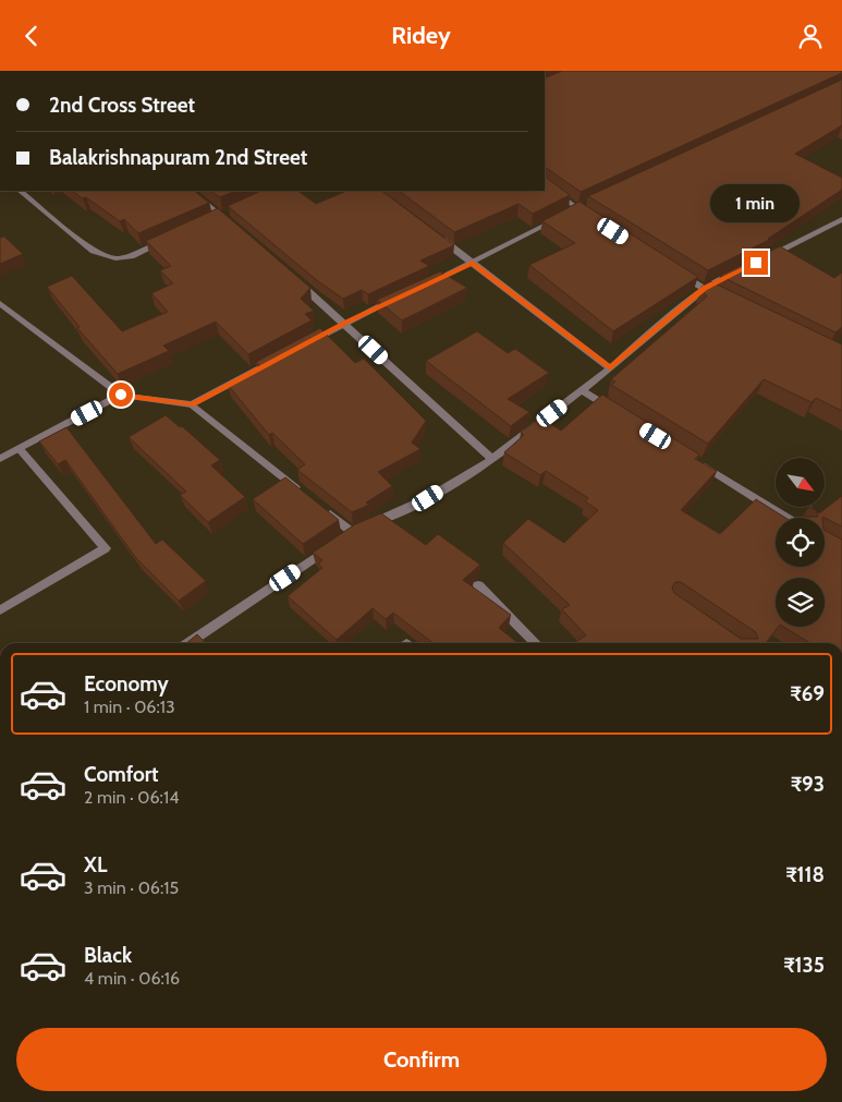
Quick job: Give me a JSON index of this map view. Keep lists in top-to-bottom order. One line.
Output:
{"north":"bottom right","page":{"header":"Ridey","banner":["2nd Cross Street","Balakrishnapuram 2nd Street"],"bubble":"1 min","list":[{"name":"Economy","note":"1 min · 06:13","value":"₹69"},{"name":"Comfort","note":"2 min · 06:14","value":"₹93"},{"name":"XL","note":"3 min · 06:15","value":"₹118"},{"name":"Black","note":"4 min · 06:16","value":"₹135"}],"buttons":"Confirm"}}
